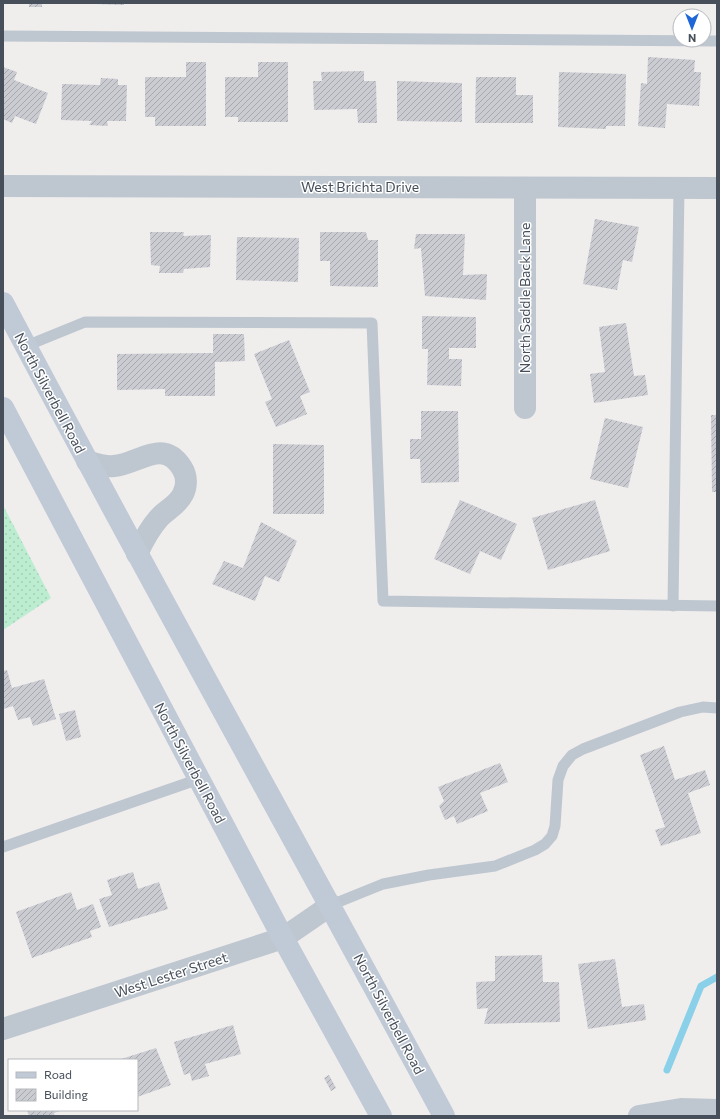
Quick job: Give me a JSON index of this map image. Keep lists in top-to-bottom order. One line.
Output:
{"streets":{"main road":["North Silverbell Road"],"street":["West Brichta Drive","North Saddle Back Lane","West Lester Street"]},"crossings":[["West Brichta Drive","North Saddle Back Lane"],["North Silverbell Road","West Lester Street"]],"legend":["Road","Building"],"north":"bottom"}
